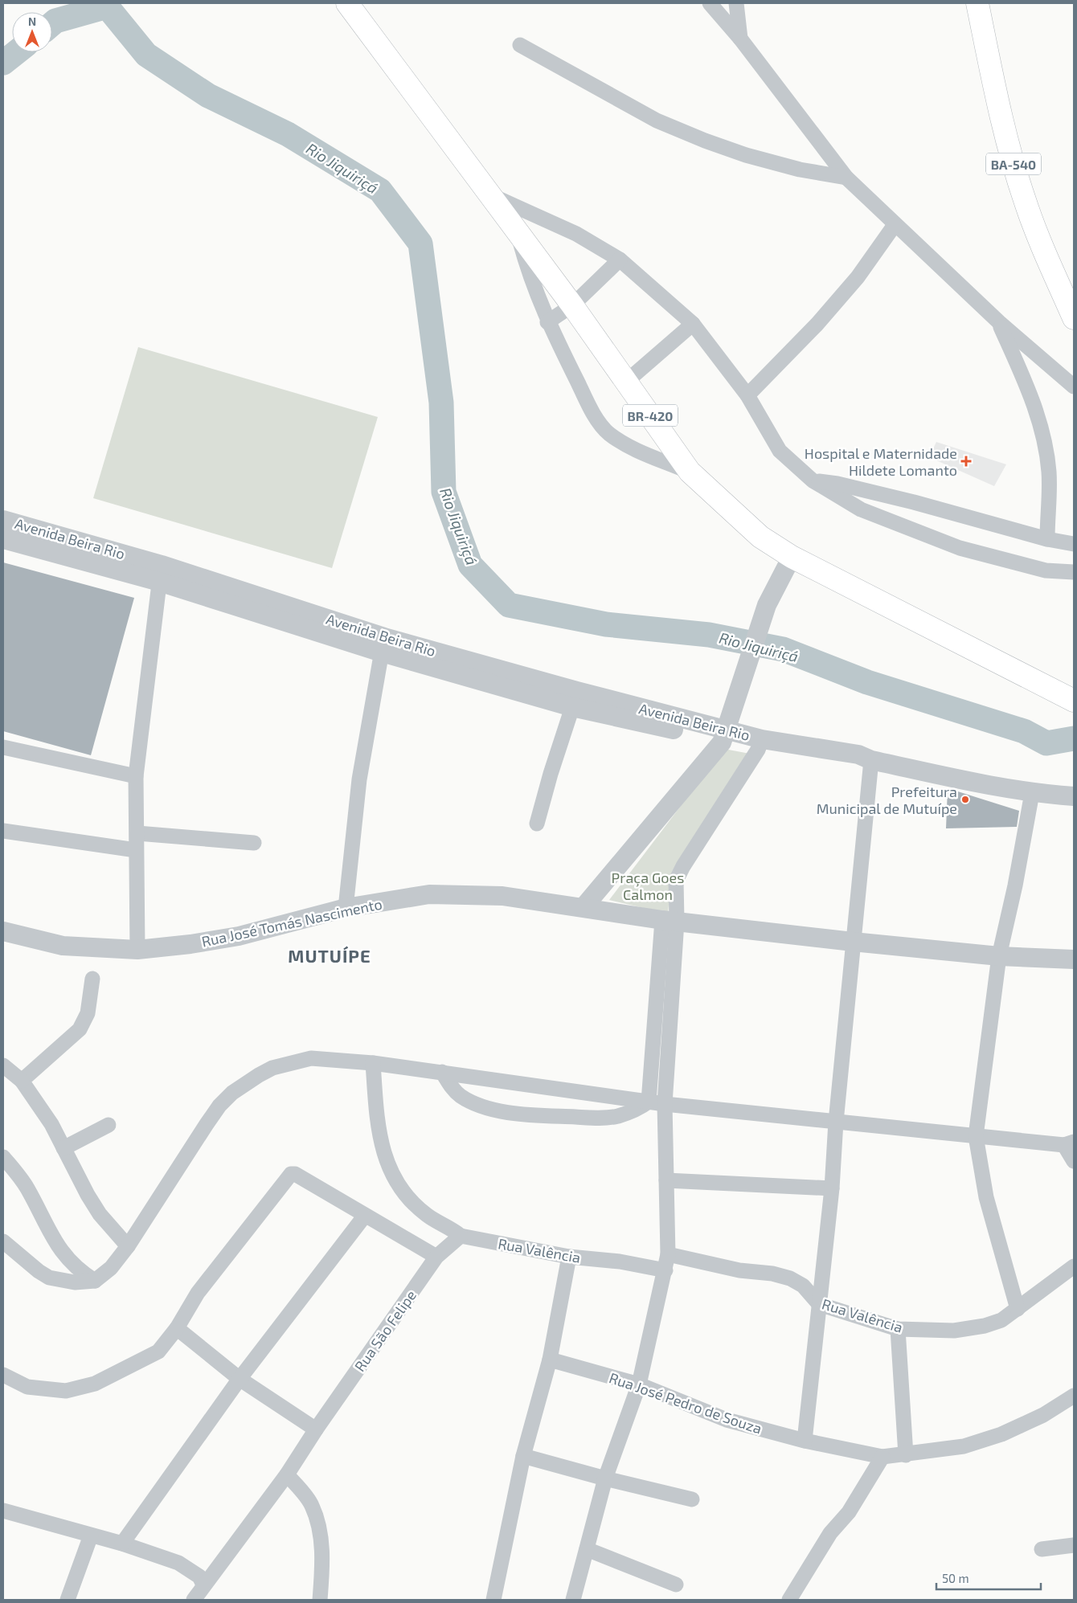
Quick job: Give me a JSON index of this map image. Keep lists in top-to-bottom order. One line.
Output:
{"streets":{"main road":["BA-540","BR-420"],"street":["Avenida Beira Rio","Rua José Tomás Nascimento","Rua Valência","Rua São Felipe","Rua José Pedro de Souza"]},"crossings":[["Rua Valência","Rua São Felipe"]],"districts":["MUTUÍPE"],"water":["Rio Jiquiriçá"],"parks":["Praça Goes Calmon"],"places":{"health":["Hospital e Maternidade Hildete Lomanto"],"other":["Prefeitura Municipal de Mutuípe"]},"scale_bar":"50 m","north":"top"}
